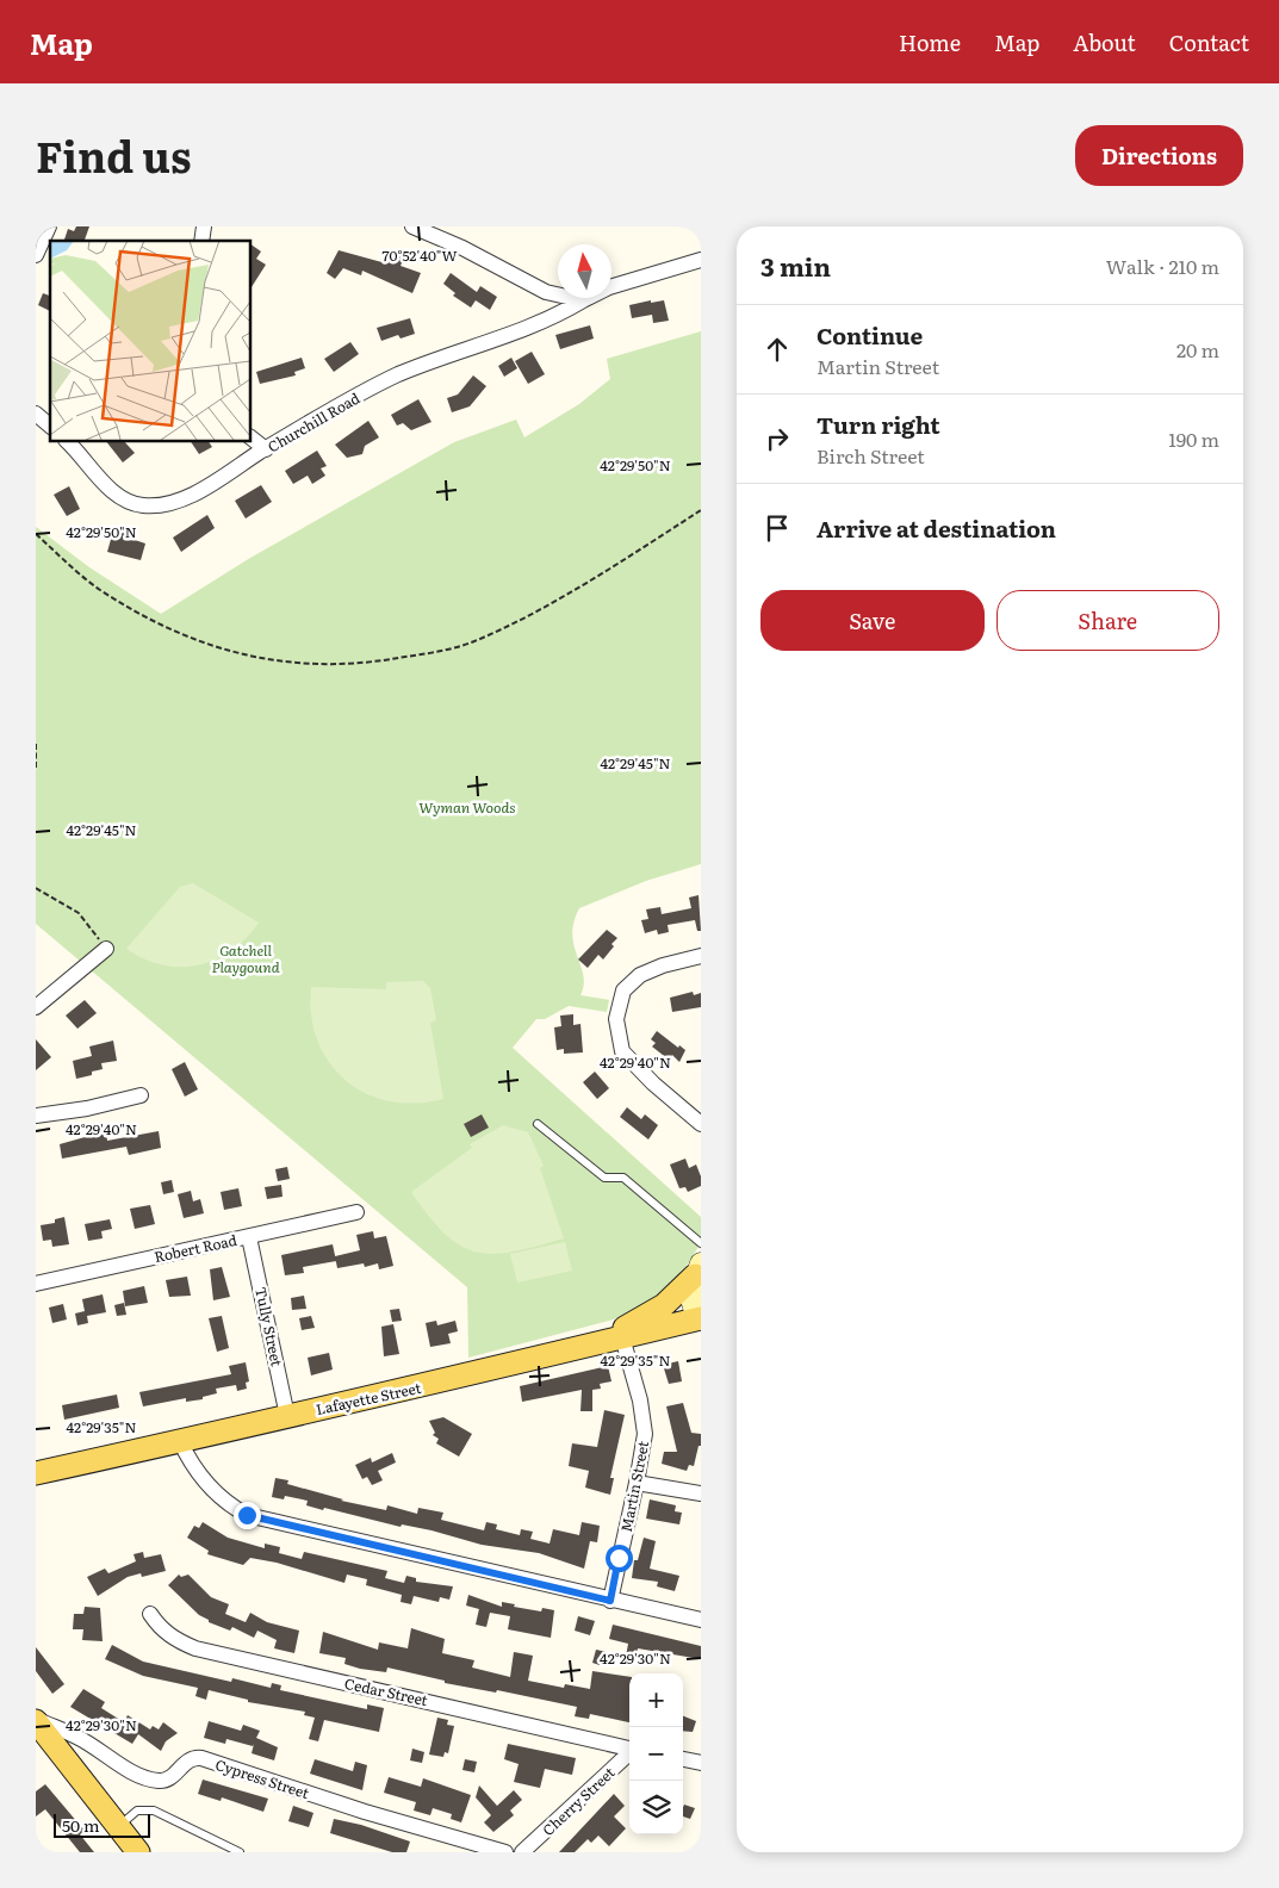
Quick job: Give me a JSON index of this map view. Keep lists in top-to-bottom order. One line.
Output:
{"streets":{"main road":["Lafayette Street"],"street":["Churchill Road","Robert Road","Tully Street","Martin Street","Cedar Street","Cypress Street","Cherry Street"]},"crossings":[["Robert Road","Tully Street"],["Tully Street","Lafayette Street"],["Lafayette Street","Martin Street"]],"parks":["Wyman Woods","Gatchell Playgound"],"scale_bar":"50 m","north":"top","page":{"header":"Map","nav":["Home","Map","About","Contact"],"title":"Find us","buttons":["Directions",["Save","Share"]],"heading":["3 min","Walk · 210 m"],"list":[["Continue","Martin Street","20 m"],["Turn right","Birch Street","190 m"],"Arrive at destination"],"map_buttons":["+","−"],"scale":"50 m"},"coordinates":["70°52'40\"W","42°29'50\"N","42°29'45\"N","42°29'40\"N","42°29'35\"N","42°29'30\"N"]}
